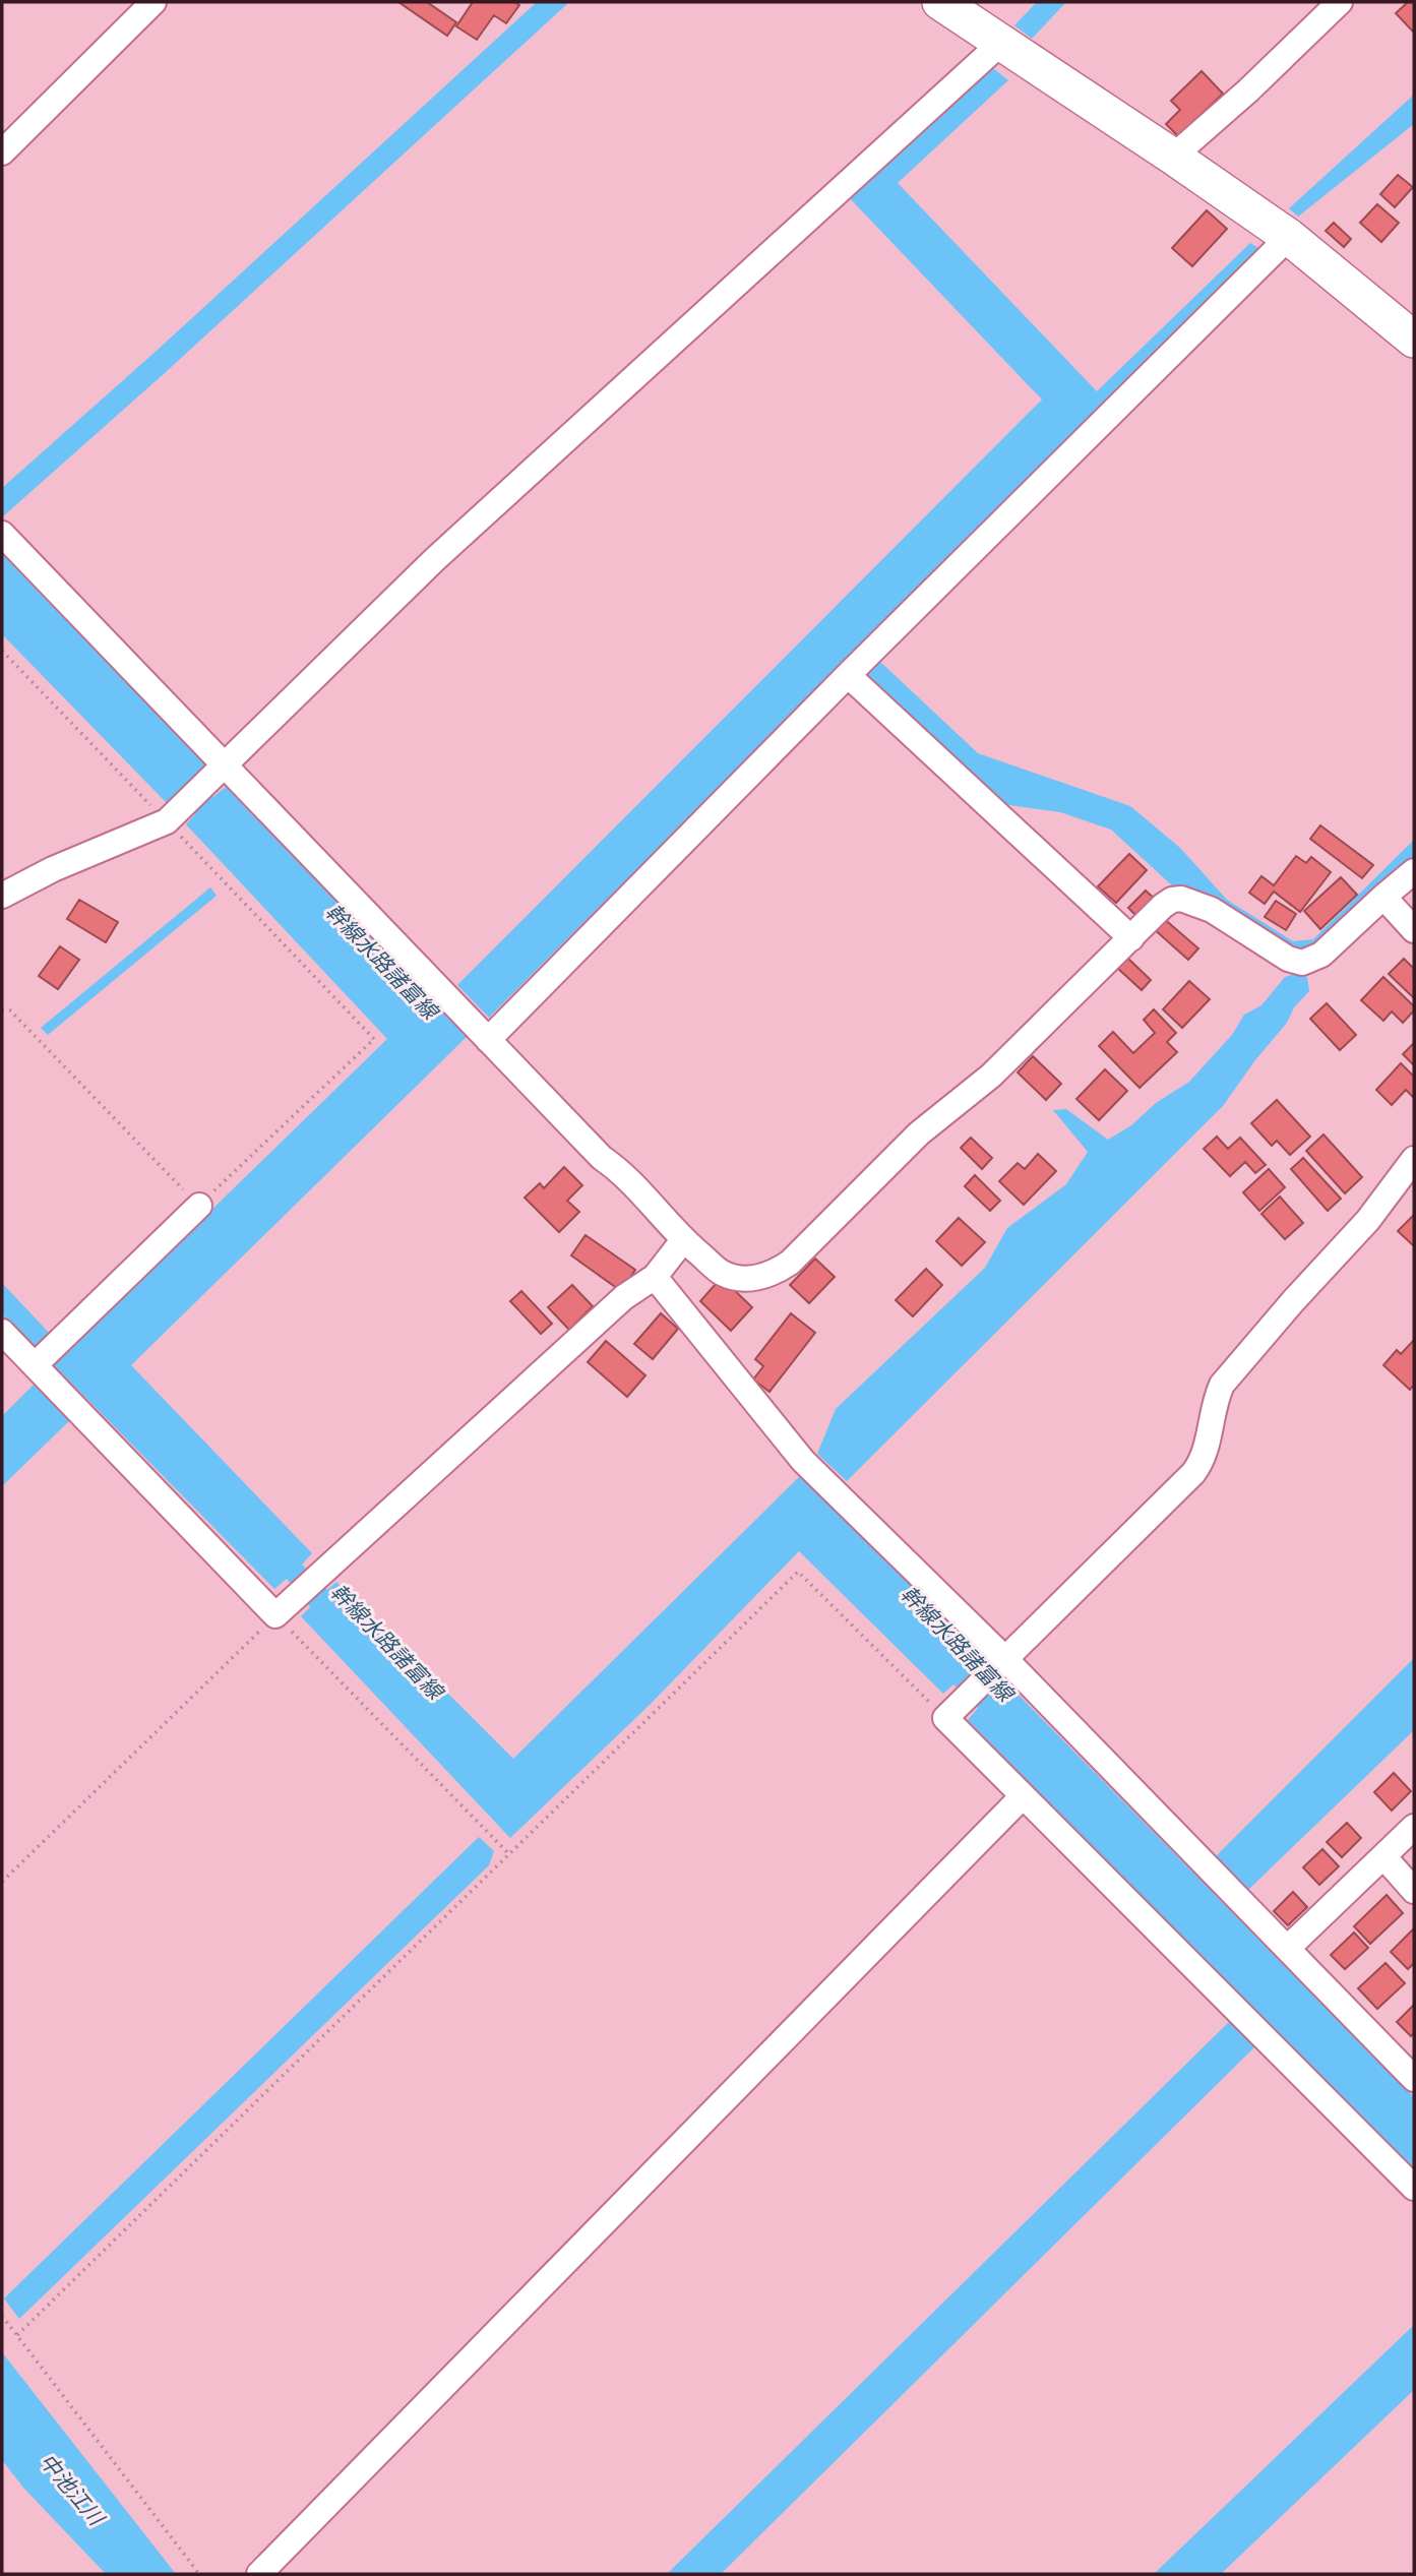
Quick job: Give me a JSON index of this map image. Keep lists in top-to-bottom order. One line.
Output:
{"water":["幹線水路諸富線","中池江川"]}
